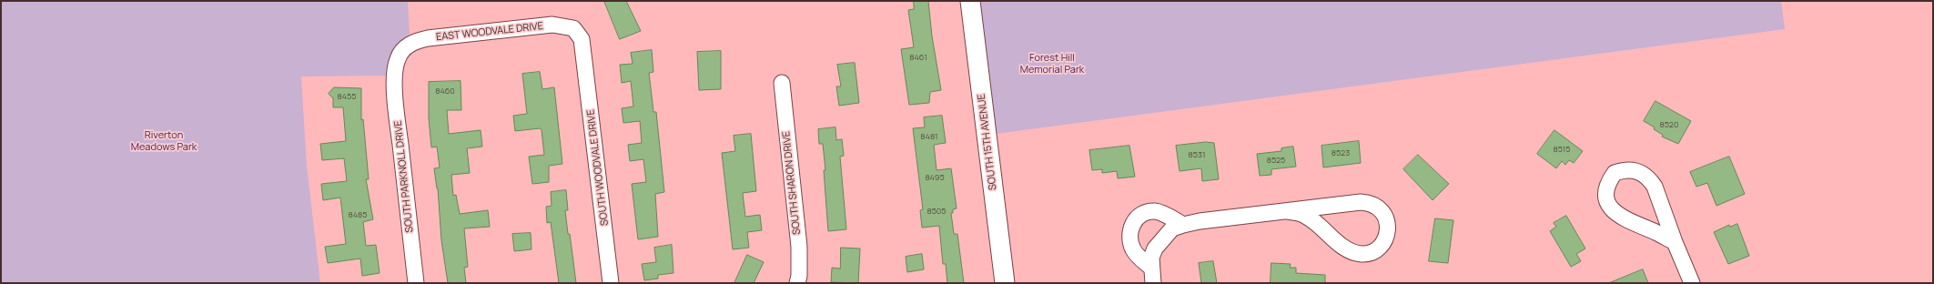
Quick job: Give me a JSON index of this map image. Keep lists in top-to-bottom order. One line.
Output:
{"streets":{"street":["EAST WOODVALE DRIVE","SOUTH 15TH AVENUE","SOUTH WOODVALE DRIVE","SOUTH PARKNOLL DRIVE","SOUTH SHARON DRIVE"]},"crossings":[["EAST WOODVALE DRIVE","SOUTH WOODVALE DRIVE"],["EAST WOODVALE DRIVE","SOUTH PARKNOLL DRIVE"]],"parks":["Forest Hill Memorial Park","Riverton Meadows Park"],"house_numbers":["8461","8460","8455","8520","8481","8515","8523","8531","8525","8495","8505","8485"]}
